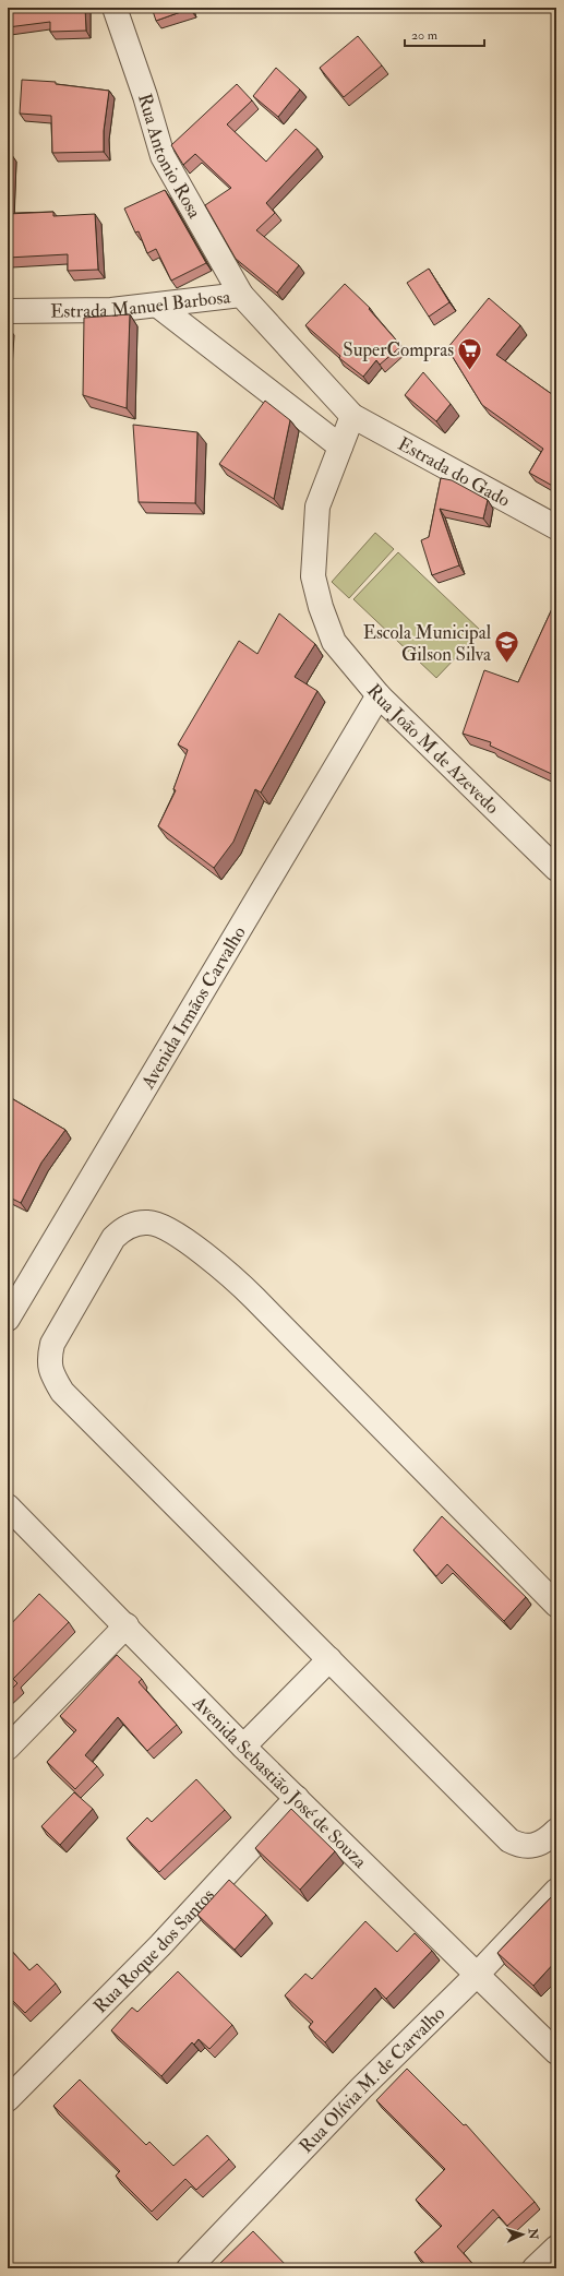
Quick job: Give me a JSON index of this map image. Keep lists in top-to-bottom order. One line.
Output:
{"streets":{"street":["Rua Antonio Rosa","Estrada Manuel Barbosa","Estrada do Gado","Rua João M de Azevedo","Avenida Irmãos Carvalho","Avenida Sebastião José de Souza","Rua Roque dos Santos","Rua Olívia M. de Carvalho"]},"crossings":[["Rua Antonio Rosa","Estrada Manuel Barbosa"],["Estrada Manuel Barbosa","Estrada do Gado"],["Estrada Manuel Barbosa","Rua João M de Azevedo"],["Estrada do Gado","Rua João M de Azevedo"],["Rua João M de Azevedo","Avenida Irmãos Carvalho"],["Avenida Sebastião José de Souza","Rua Roque dos Santos"],["Avenida Sebastião José de Souza","Rua Olívia M. de Carvalho"]],"places":{"supermarket":["SuperCompras"],"school or university":["Escola Municipal Gilson Silva"]},"scale_bar":"20 m","north":"right"}
